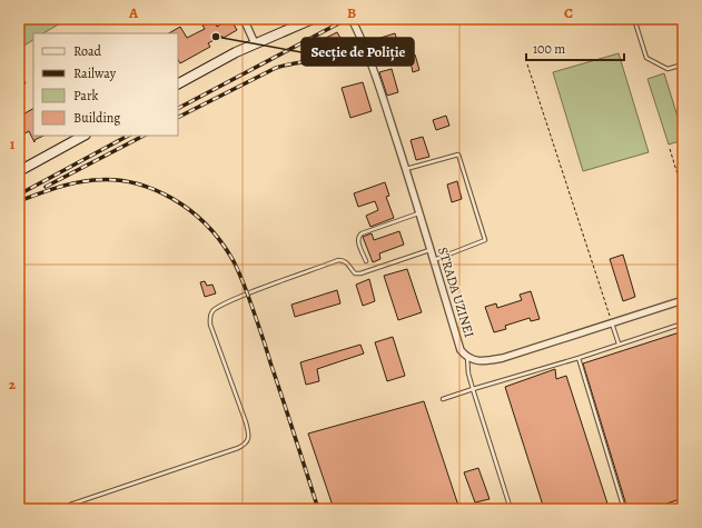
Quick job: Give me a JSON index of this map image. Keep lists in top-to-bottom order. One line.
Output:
{"streets":{"street":["STRADA UZINEI"]},"places":["Secție de Poliție"],"legend":["Road","Railway","Park","Building"],"scale_bar":"100 m","grid":{"columns":["A","B","C"],"rows":["1","2"]}}
